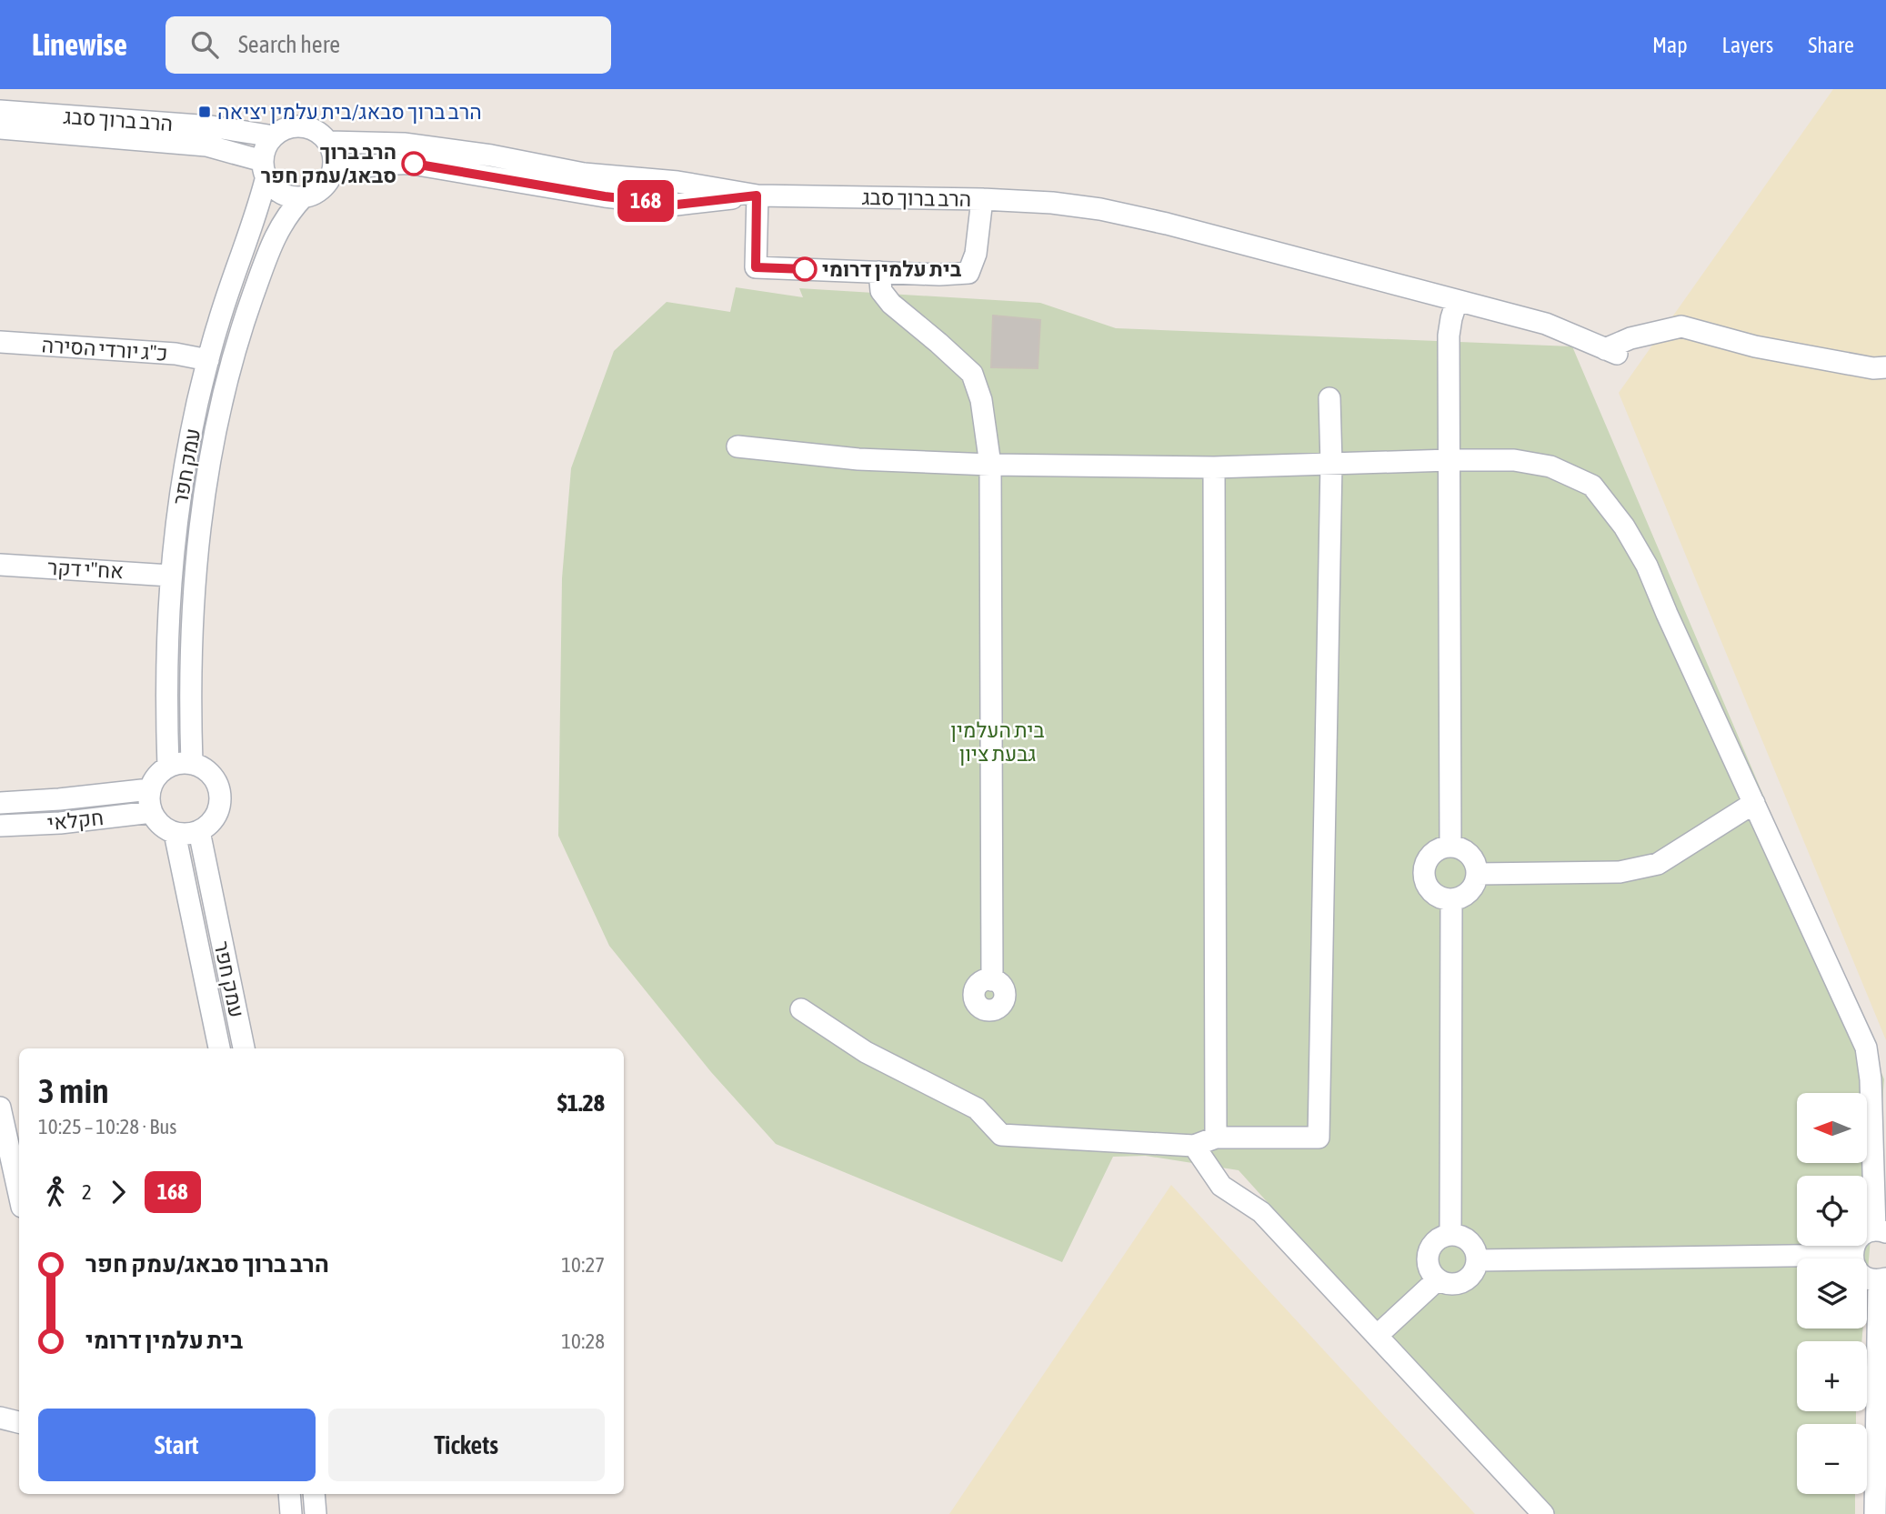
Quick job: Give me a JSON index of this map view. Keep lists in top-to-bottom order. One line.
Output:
{"streets":{"street":["הרב ברוך סבג","כ\"ג יורדי הסירה","עמק חפר","אח\"י דקר","חקלאי"]},"crossings":[["הרב ברוך סבג","עמק חפר"],["כ\"ג יורדי הסירה","עמק חפר"],["עמק חפר","אח\"י דקר"],["עמק חפר","חקלאי"]],"parks":["בית העלמין גבעת ציון"],"places":{"transit":["הרב ברוך סבאג/בית עלמין יציאה"],"other":["הרב ברוך סבאג/עמק חפר","בית עלמין דרומי"]},"lines":["bus line 168"],"north":"left","page":{"header":"Linewise","search":"Search here","nav":["Map","Layers","Share"],"on_map":"168","heading":["3 min","10:25 – 10:28 · Bus","$1.28"],"map_buttons":["+","−"],"legs":["2","168"],"list":[{"name":"הרב ברוך סבאג/עמק חפר","value":"10:27"},{"name":"בית עלמין דרומי","value":"10:28"}],"buttons":["Start","Tickets"]}}
